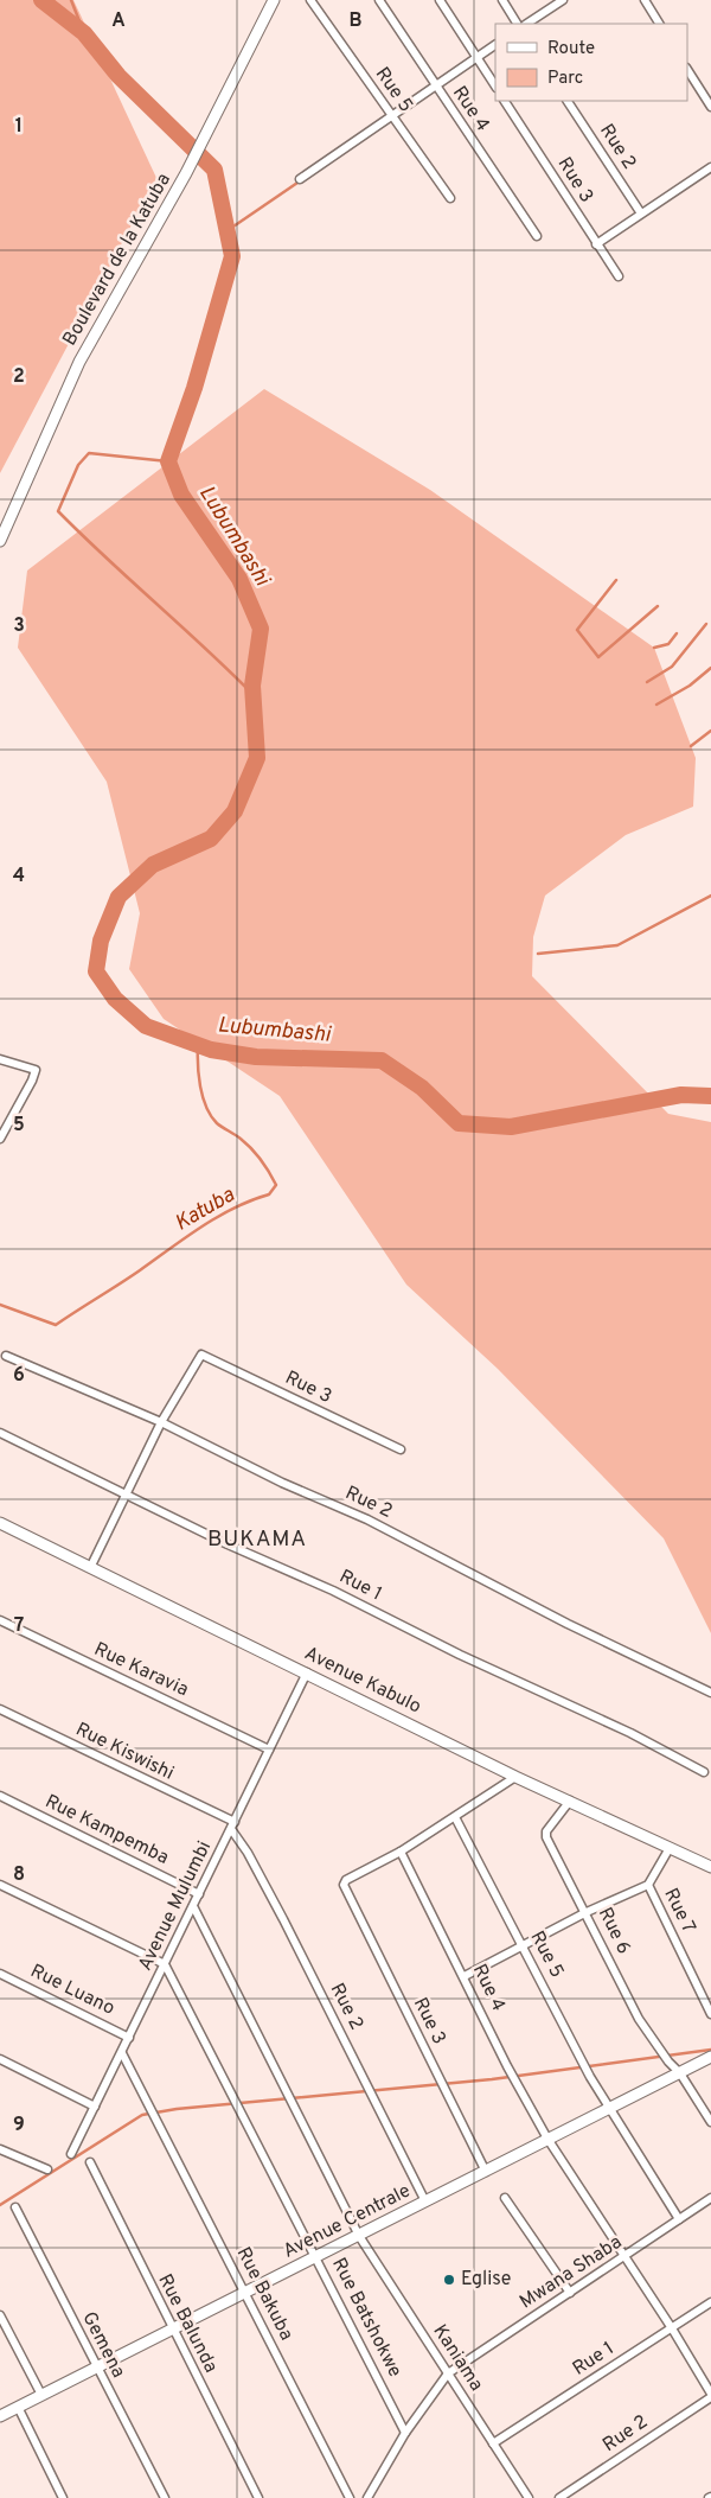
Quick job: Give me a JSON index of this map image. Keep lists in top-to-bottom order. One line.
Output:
{"streets":{"street":["Rue 5","Rue 4","Rue 2","Rue 3","Boulevard de la Katuba","Rue 1","Rue Karavia","Avenue Kabulo","Rue Kiswishi","Rue Kampemba","Avenue Mulumbi","Rue 7","Rue 6","Rue Luano","Avenue Centrale","Mwana Shaba","Rue Bakuba","Rue Batshokwe","Rue Balunda","Gemena","Kaniama"]},"crossings":[["Rue 5","Avenue Centrale"],["Rue 5","Mwana Shaba"],["Rue 4","Rue 2"],["Rue 4","Rue 3"],["Rue 4","Rue 1"],["Rue 4","Avenue Centrale"],["Rue 4","Mwana Shaba"],["Rue 2","Rue 3"],["Rue 2","Rue Kiswishi"],["Rue 2","Avenue Mulumbi"],["Rue 2","Avenue Centrale"],["Rue 3","Avenue Centrale"],["Rue 1","Kaniama"],["Rue Karavia","Avenue Mulumbi"],["Avenue Kabulo","Avenue Mulumbi"],["Avenue Kabulo","Rue 6"],["Rue Kiswishi","Avenue Mulumbi"],["Rue Kampemba","Avenue Mulumbi"],["Avenue Mulumbi","Rue Luano"],["Avenue Mulumbi","Rue Bakuba"],["Avenue Mulumbi","Rue Batshokwe"],["Rue 6","Avenue Centrale"],["Avenue Centrale","Rue Bakuba"],["Avenue Centrale","Rue Batshokwe"],["Avenue Centrale","Rue Balunda"],["Avenue Centrale","Gemena"],["Avenue Centrale","Kaniama"],["Mwana Shaba","Kaniama"]],"districts":["BUKAMA"],"water":["Lubumbashi","Katuba"],"places":["Eglise"],"legend":["Route","Parc"],"grid":{"columns":["A","B"],"rows":["1","2","3","4","5","6","7","8","9"]}}
